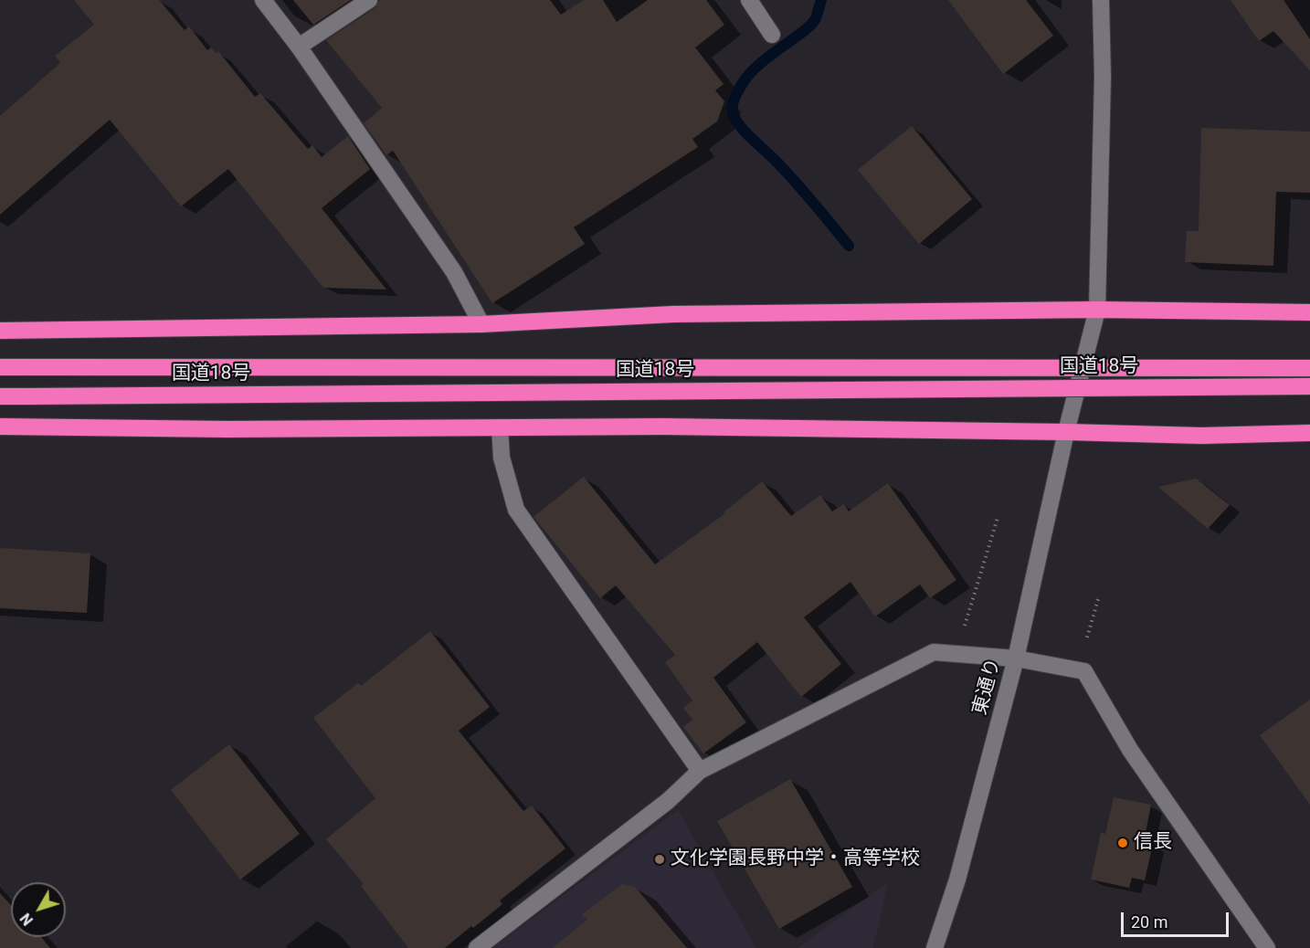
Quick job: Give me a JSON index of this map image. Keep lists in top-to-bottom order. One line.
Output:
{"streets":{"highway":["国道18号"],"street":["東通り"]},"places":["信長","文化学園長野中学・高等学校"],"scale_bar":"20 m","north":"bottom left"}
